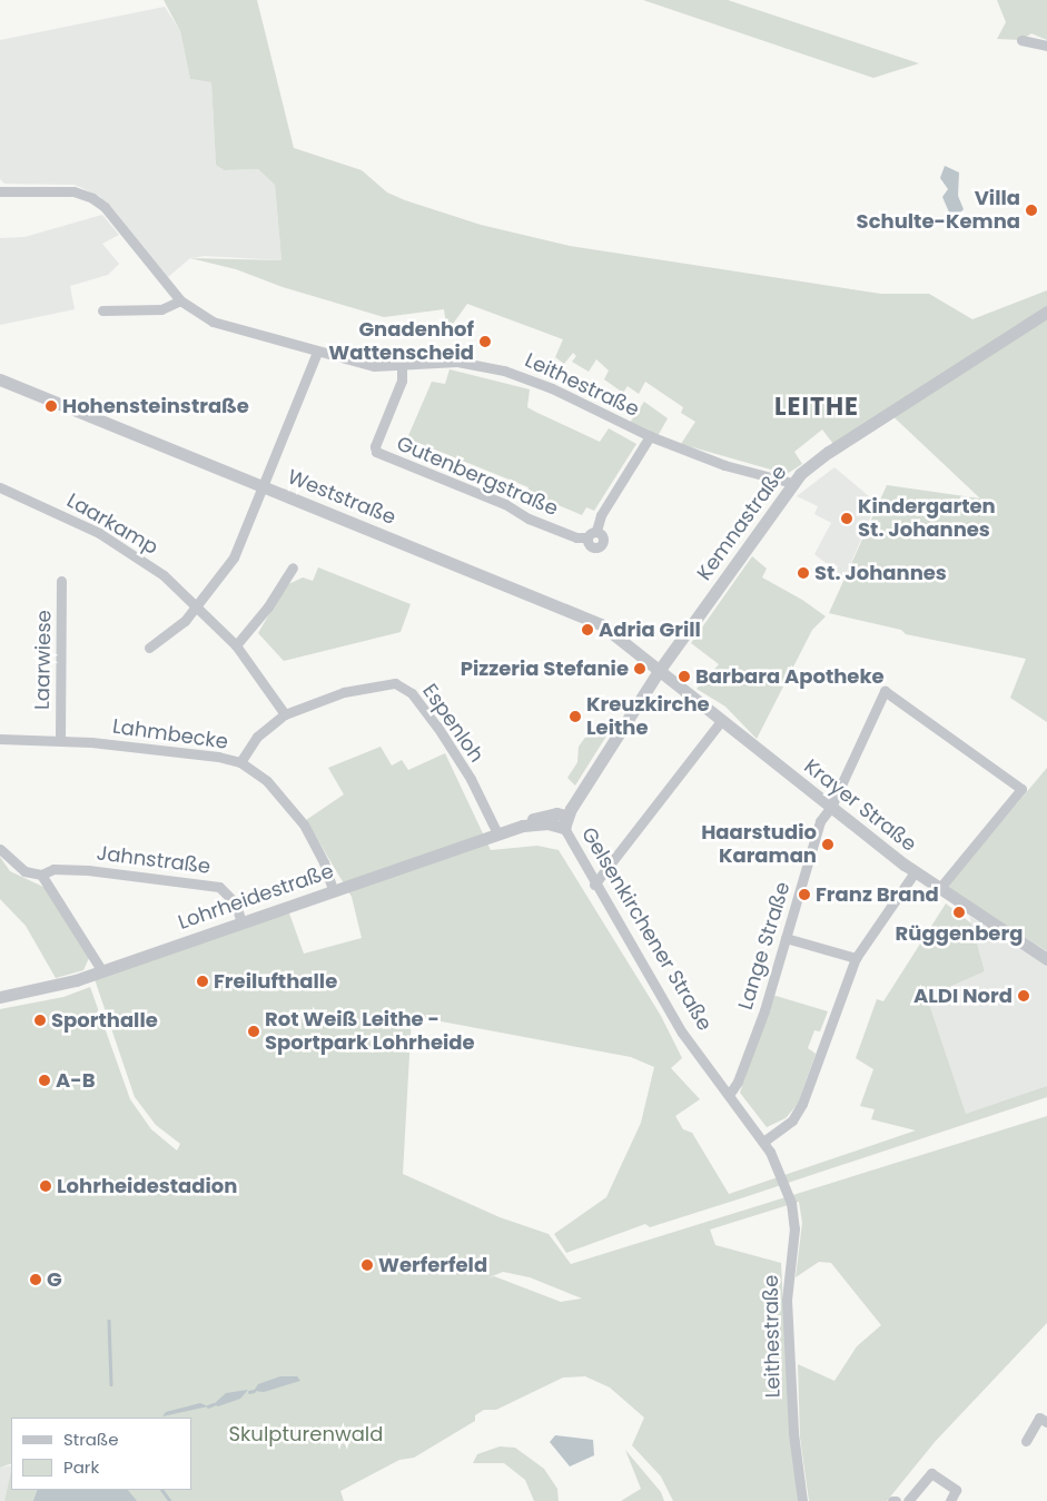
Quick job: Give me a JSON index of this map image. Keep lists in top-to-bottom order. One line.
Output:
{"streets":{"street":["Leithestraße","Gutenbergstraße","Weststraße","Kemnastraße","Laarkamp","Laarwiese","Espenloh","Lahmbecke","Krayer Straße","Jahnstraße","Lohrheidestraße","Gelsenkirchener Straße","Lange Straße"]},"crossings":[["Leithestraße","Gutenbergstraße"],["Leithestraße","Kemnastraße"],["Leithestraße","Gelsenkirchener Straße"],["Weststraße","Kemnastraße"],["Weststraße","Krayer Straße"],["Weststraße","Gelsenkirchener Straße"],["Kemnastraße","Krayer Straße"],["Kemnastraße","Gelsenkirchener Straße"],["Laarkamp","Espenloh"],["Laarwiese","Lahmbecke"],["Espenloh","Lahmbecke"],["Espenloh","Lohrheidestraße"],["Lahmbecke","Lohrheidestraße"],["Krayer Straße","Gelsenkirchener Straße"],["Krayer Straße","Lange Straße"],["Jahnstraße","Lohrheidestraße"],["Lohrheidestraße","Gelsenkirchener Straße"],["Gelsenkirchener Straße","Lange Straße"]],"districts":["LEITHE"],"parks":["Skulpturenwald"],"places":["Villa Schulte-Kemna","Gnadenhof Wattenscheid","Hohensteinstraße","Kindergarten St. Johannes","St. Johannes","Adria Grill","Pizzeria Stefanie","Barbara Apotheke","Kreuzkirche Leithe","Haarstudio Karaman","Franz Brand","Rüggenberg","Freilufthalle","ALDI Nord","Sporthalle","Rot Weiß Leithe - Sportpark Lohrheide","A-B","Lohrheidestadion","Werferfeld","G"],"legend":["Straße","Park"]}
